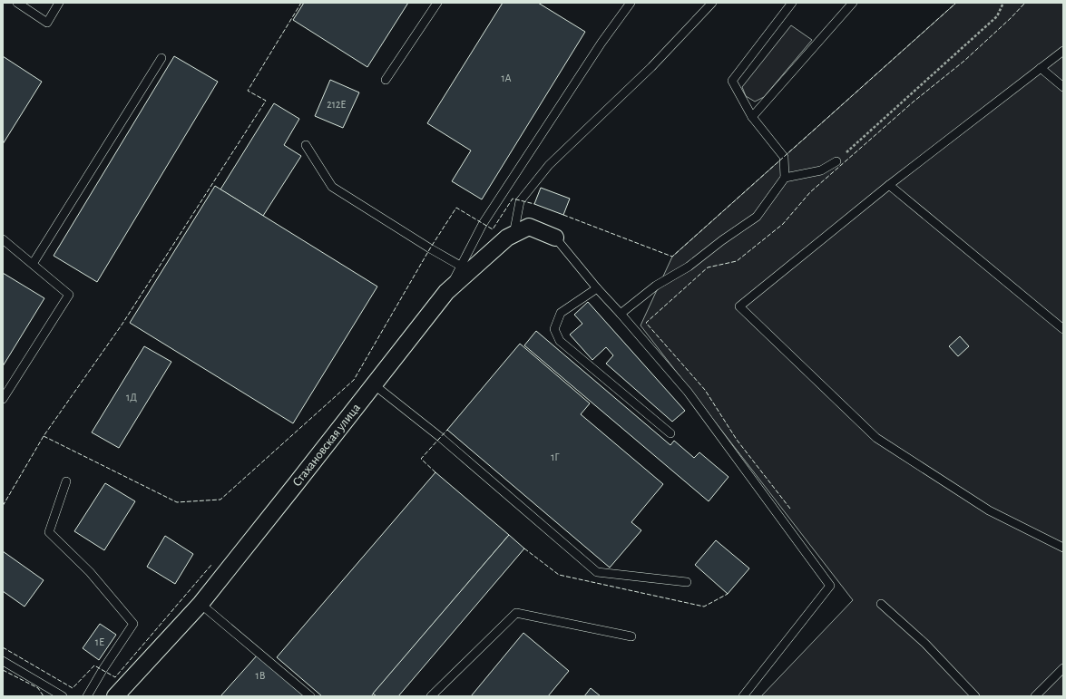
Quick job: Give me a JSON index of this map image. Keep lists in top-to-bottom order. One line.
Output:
{"streets":{"street":["Стахановская улица"]},"house_numbers":["1А","212Е","1Д","1Г","1Е","1В"]}
